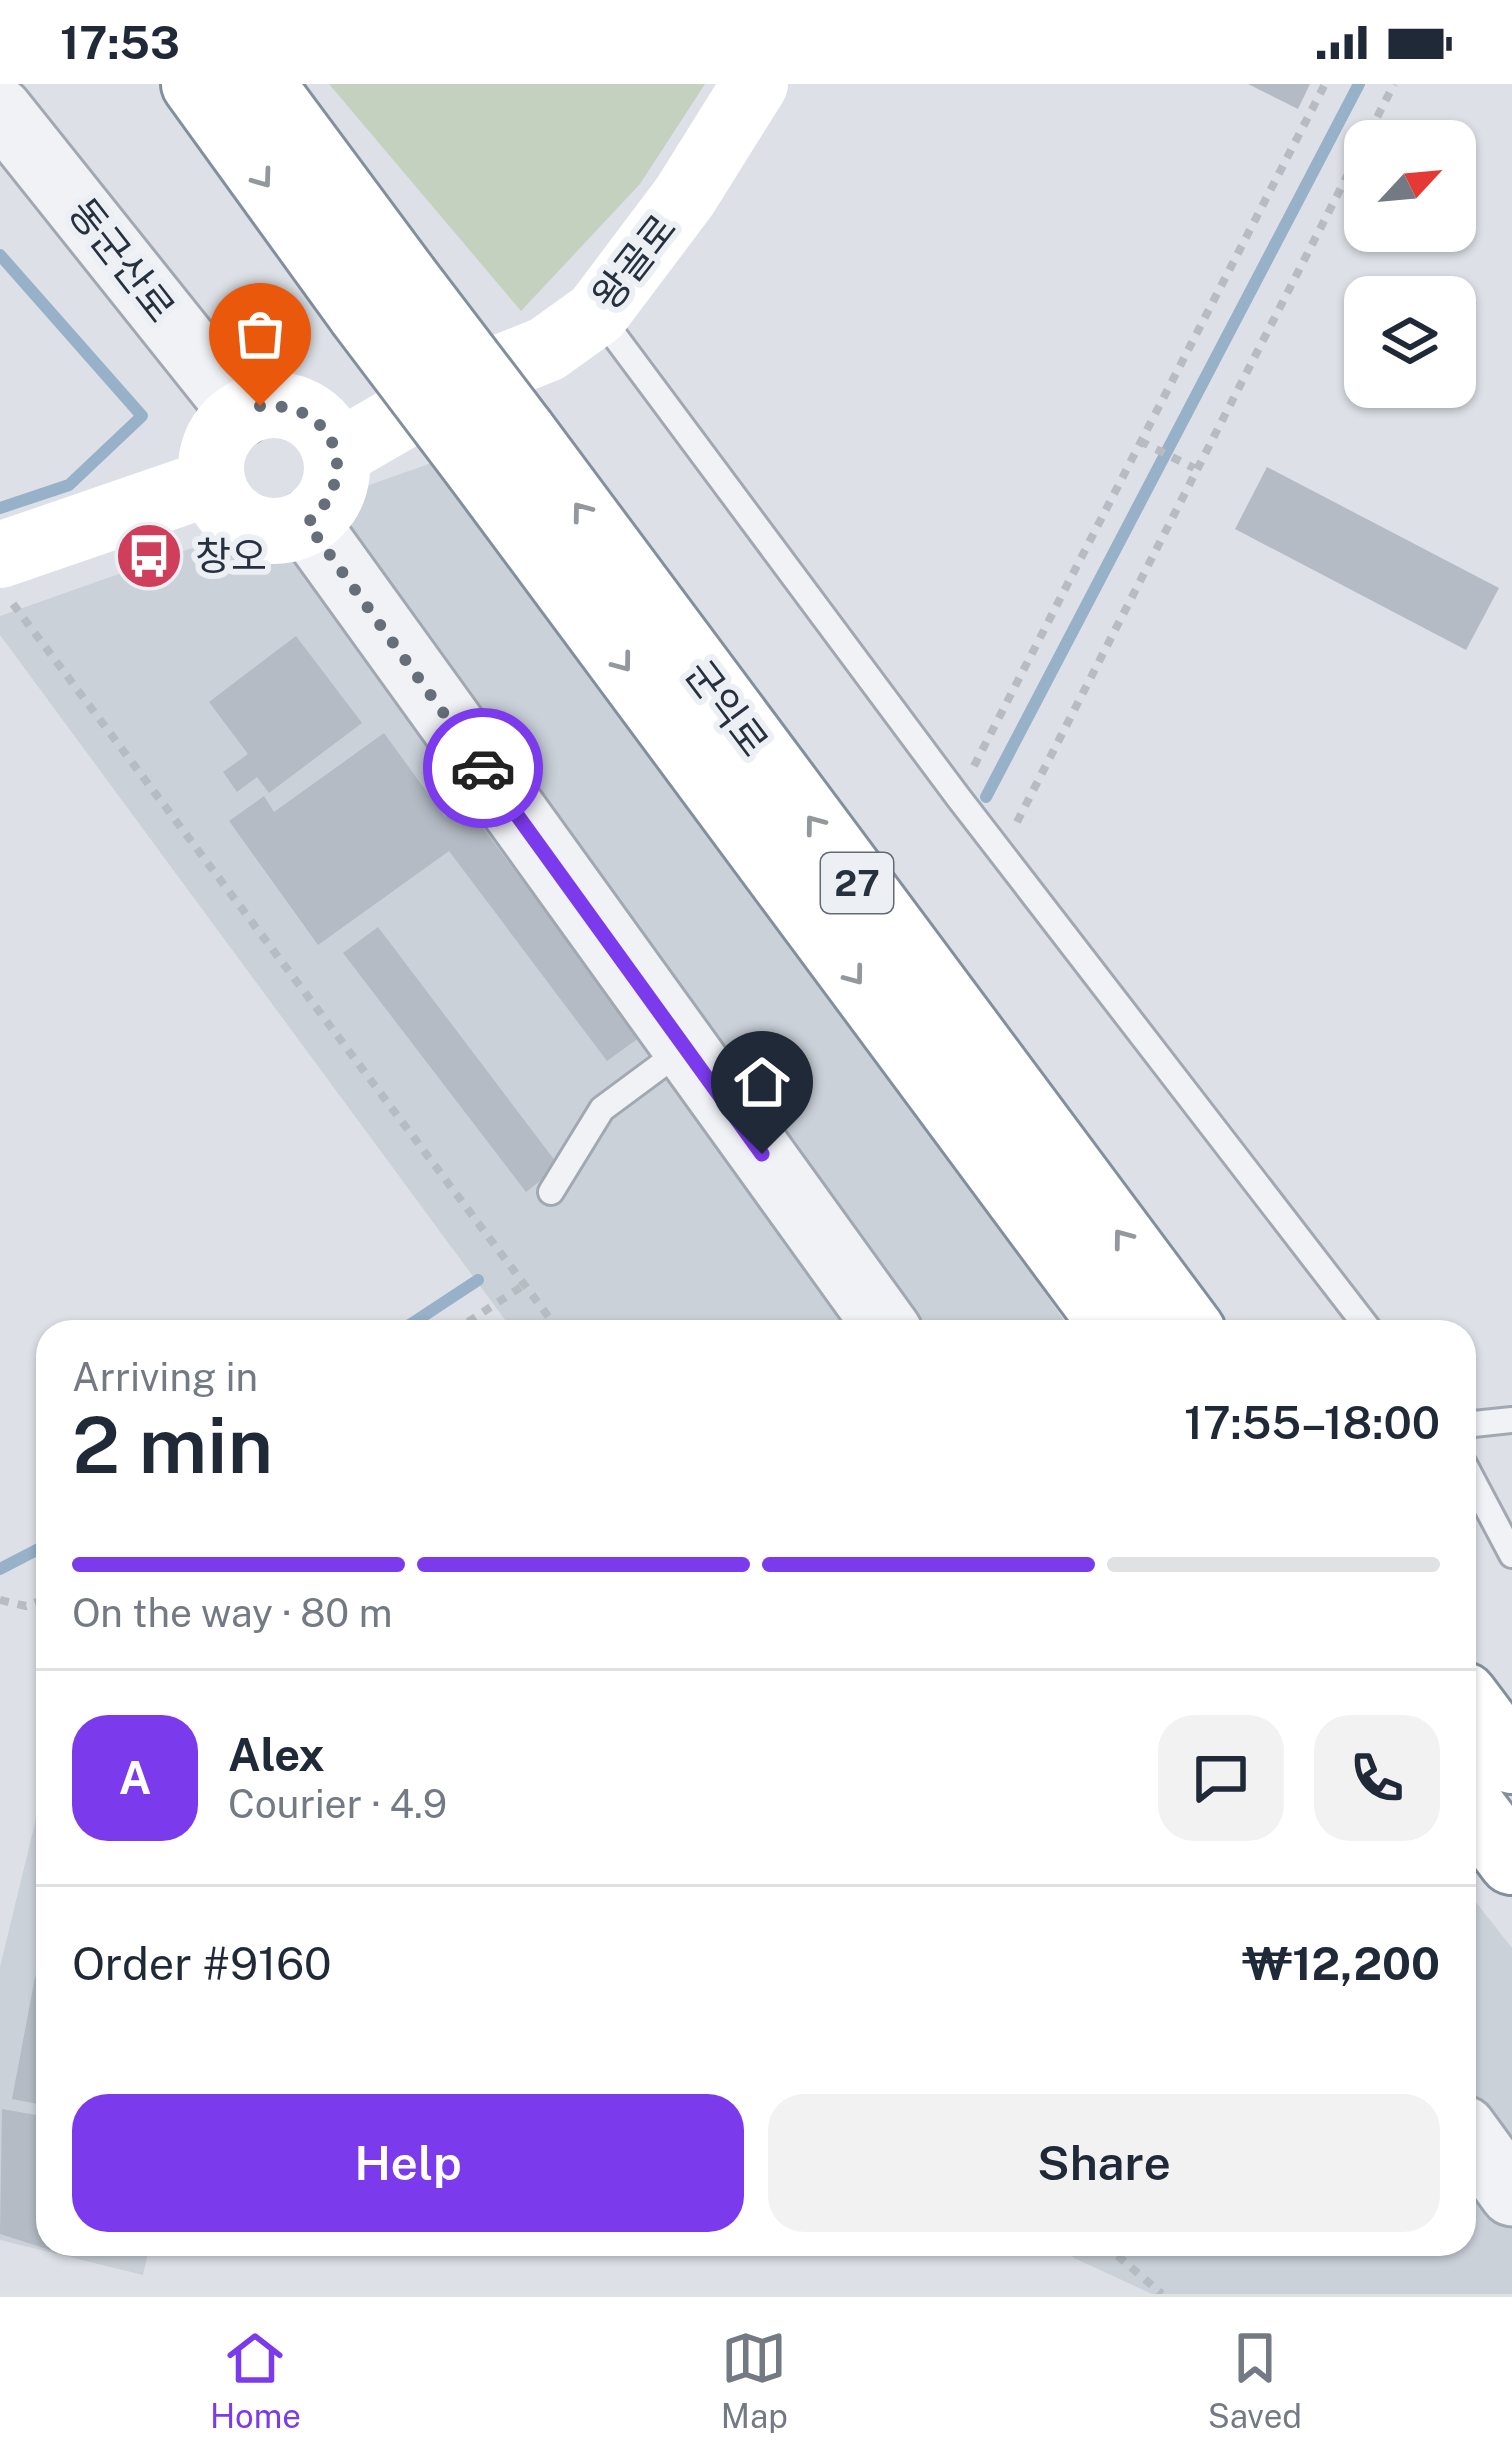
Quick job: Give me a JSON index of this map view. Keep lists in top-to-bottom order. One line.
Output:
{"streets":{"main road":["왕골로","군익로","27"],"street":["동군산로"]},"crossings":[["동군산로","왕골로"]],"places":{"bus stop":["창오"]},"north":"top right","page":{"status":"17:53","heading":["2 min","Arriving in","17:55–18:00"],"panel":["Alex","Courier · 4.9","Order #9160","₩12,200"],"bar":"On the way · 80 m","round":"A","buttons":["Help","Share"],"tabs":["Home","Map","Saved"]}}
